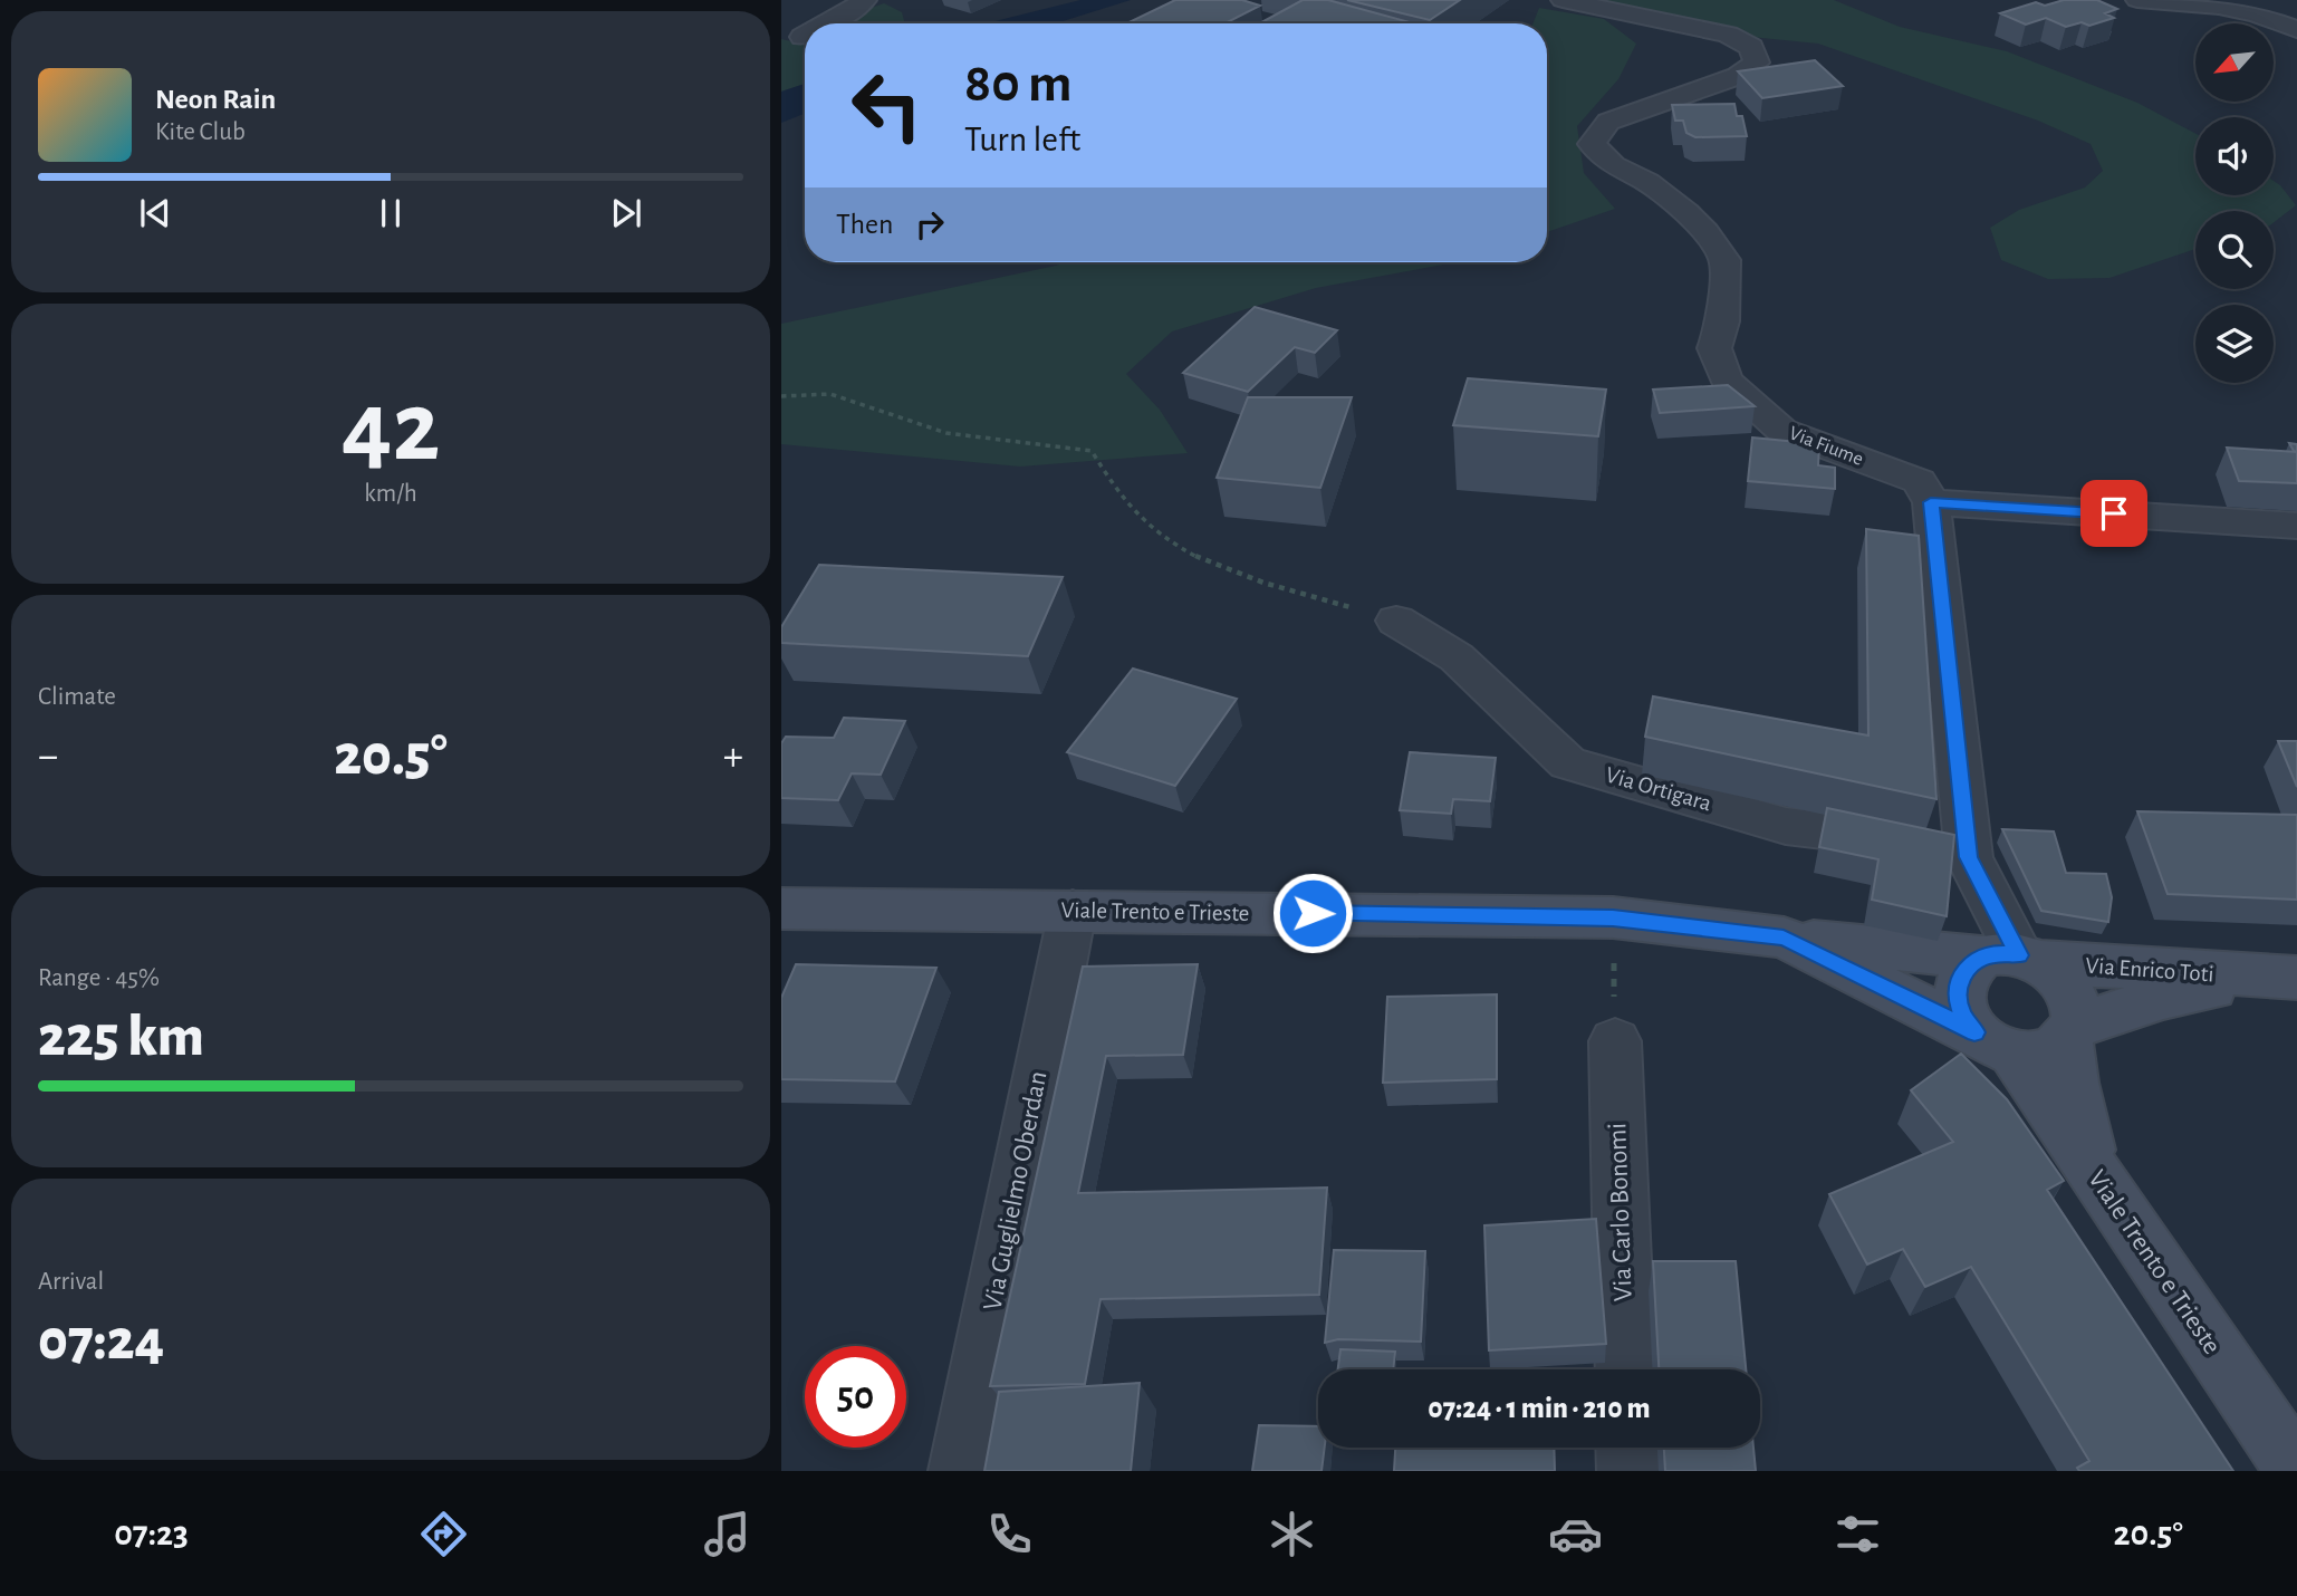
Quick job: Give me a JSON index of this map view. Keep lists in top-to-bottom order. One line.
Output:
{"streets":{"main road":["Viale Trento e Trieste","Via Enrico Toti"],"street":["Via Fiume","Via Ortigara","Via Guglielmo Oberdan","Via Carlo Bonomi"]},"crossings":[["Viale Trento e Trieste","Via Enrico Toti"],["Viale Trento e Trieste","Via Guglielmo Oberdan"]],"north":"bottom left","page":{"turn":["80 m","Turn left"],"song":["Neon Rain","Kite Club"],"then":"Then","tile":[["42","km/h"],"Climate",["Range · 45%","225 km"],["Arrival","07:24"]],"heat":["−","20.5°","+"],"limit":"50","trip":"07:24 · 1 min · 210 m","tabs":["07:23","20.5°"]}}
